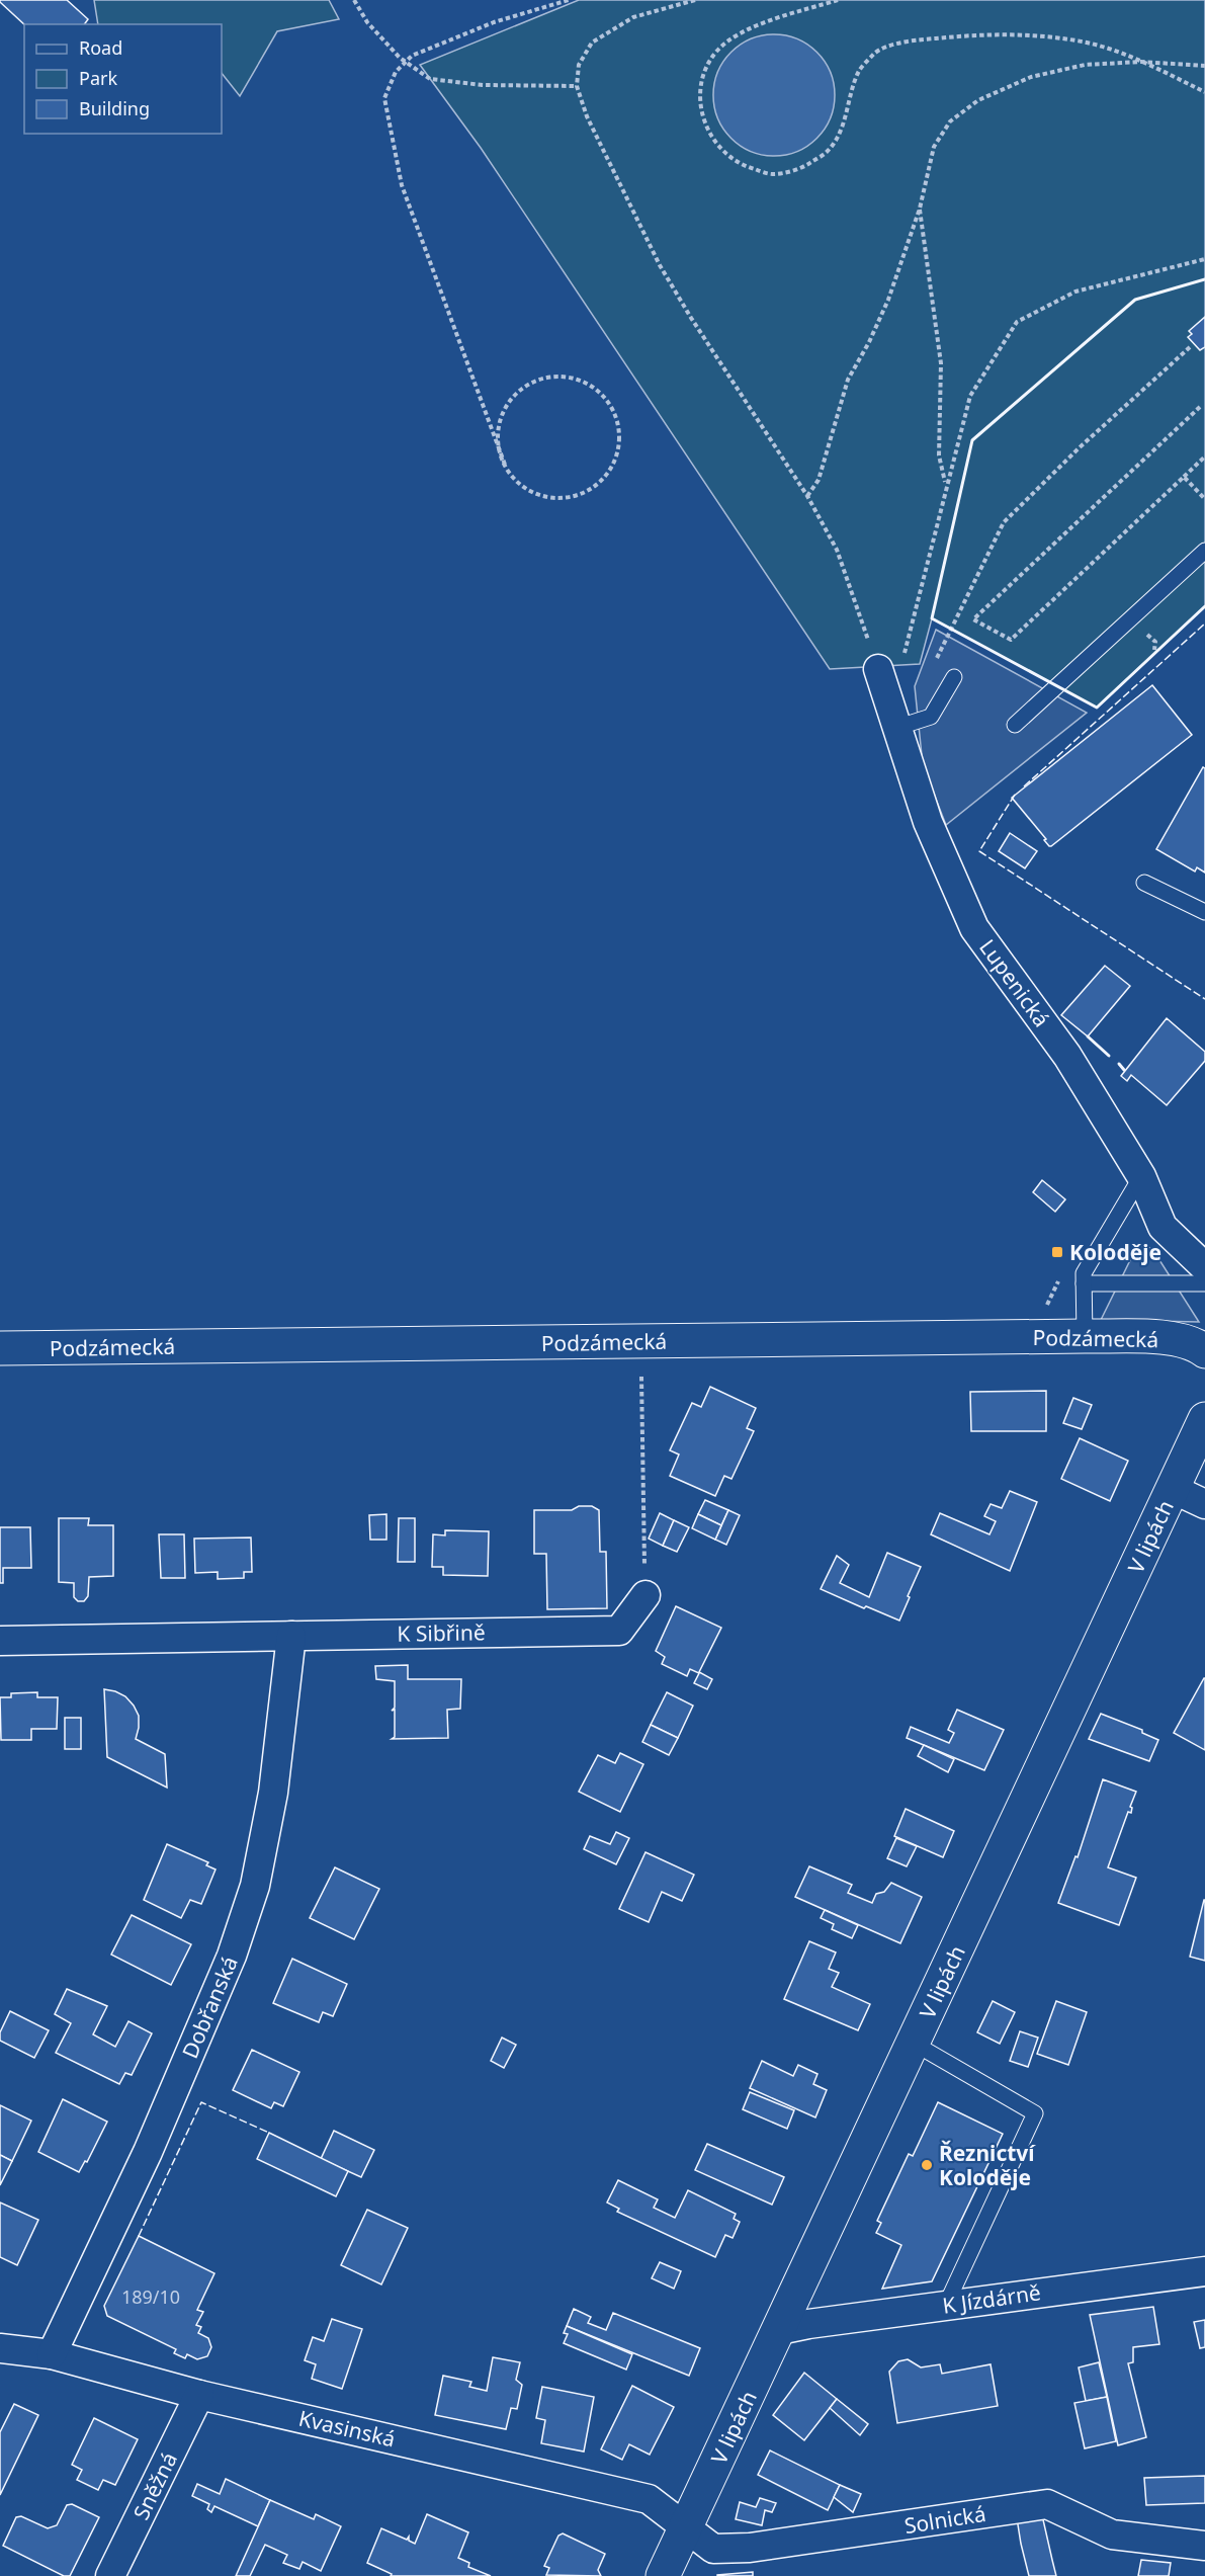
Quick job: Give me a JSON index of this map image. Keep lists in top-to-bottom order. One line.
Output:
{"streets":{"street":["Lupenická","Podzámecká","V lipách","K Sibřině","Dobřanská","K Jízdárně","Kvasinská","Sněžná","Solnická"]},"crossings":[["V lipách","K Jízdárně"],["V lipách","Kvasinská"],["V lipách","Solnická"],["K Sibřině","Dobřanská"],["Dobřanská","Kvasinská"],["Kvasinská","Sněžná"],["Kvasinská","Solnická"]],"places":{"transit":["Koloděje"],"other":["Řeznictví Koloděje"]},"house_numbers":["189/10"],"legend":["Road","Park","Building"]}
